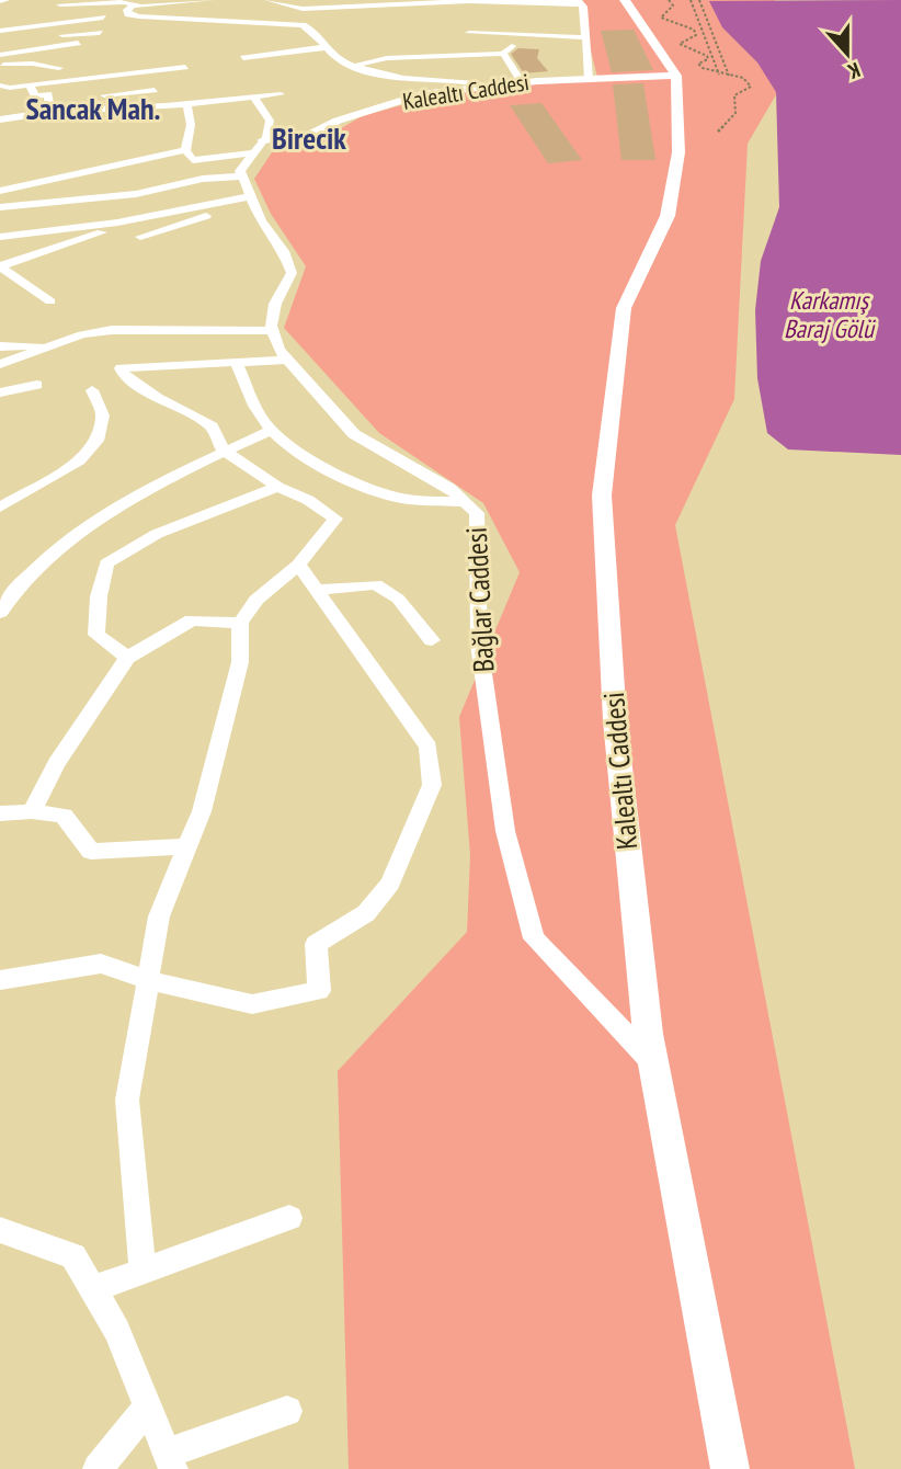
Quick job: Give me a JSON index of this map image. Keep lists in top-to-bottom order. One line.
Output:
{"streets":{"street":["Kalealtı Caddesi","Bağlar Caddesi"]},"crossings":[["Kalealtı Caddesi","Bağlar Caddesi"]],"districts":["Sancak Mah.","Birecik"],"water":["Karkamış Baraj Gölü"],"north":"bottom"}
